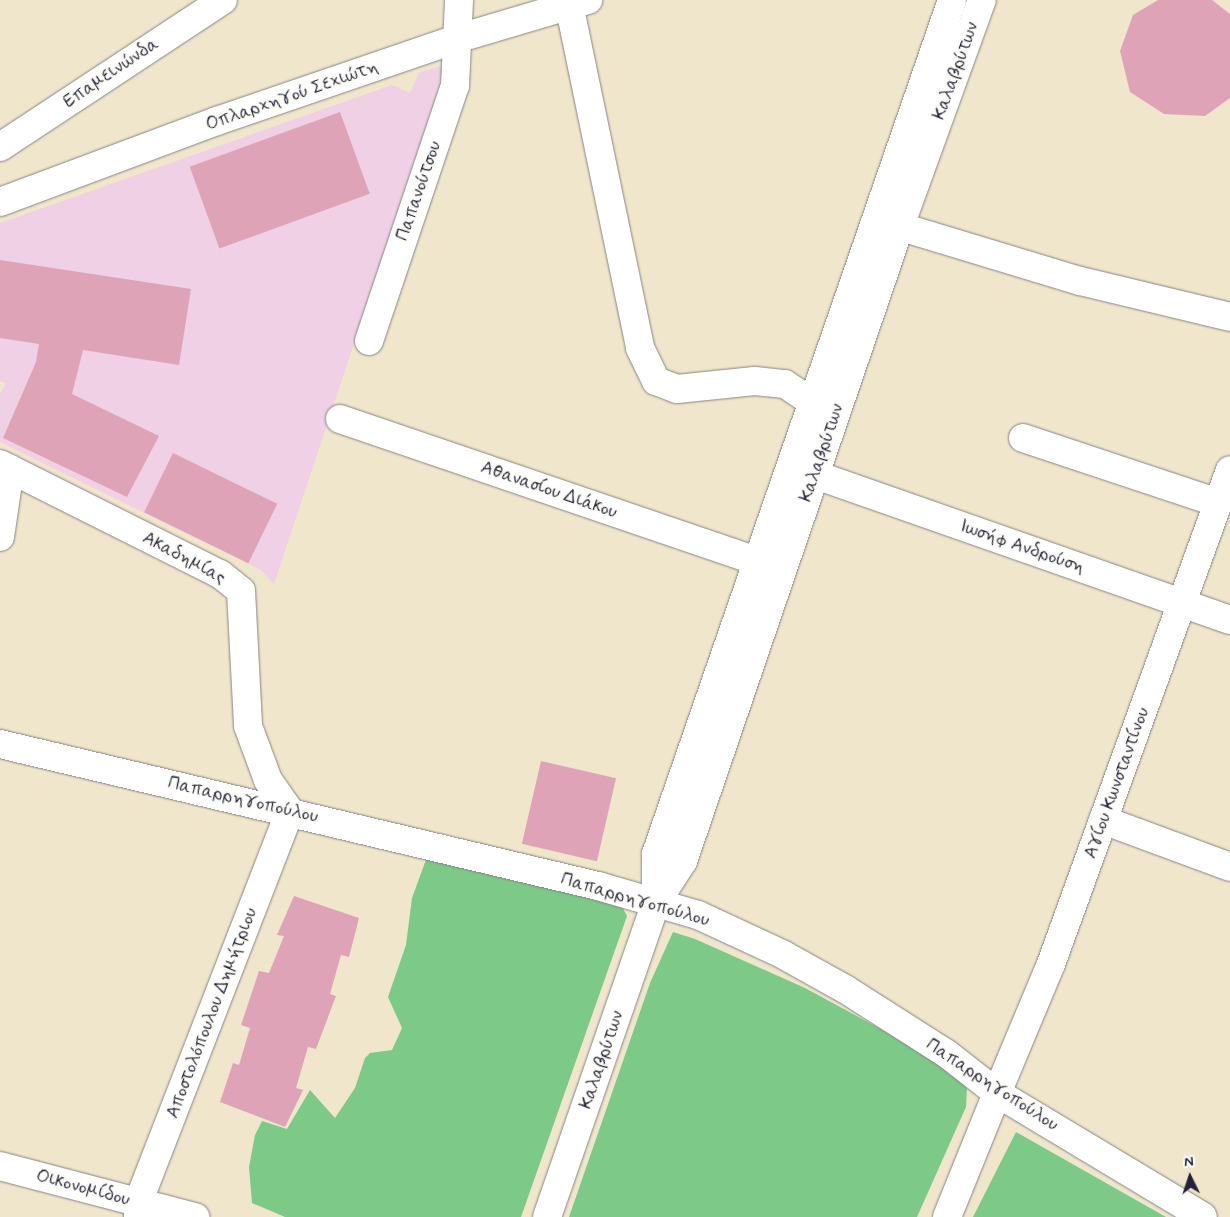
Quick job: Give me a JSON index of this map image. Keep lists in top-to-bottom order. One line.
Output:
{"streets":{"street":["Καλαβρύτων","Επαμεινώνδα","Οπλαρχηγού Σεχιώτη","Παπανούτσου","Αθανασίου Διάκου","Ιωσήφ Ανδρούση","Ακαδημίας","Αγίου Κωνσταντίνου","Παπαρρηγοπούλου","Αποστολόπουλου Δημήτριου","Οικονομίδου"]},"crossings":[["Καλαβρύτων","Αθανασίου Διάκου"],["Καλαβρύτων","Ιωσήφ Ανδρούση"],["Καλαβρύτων","Παπαρρηγοπούλου"],["Οπλαρχηγού Σεχιώτη","Παπανούτσου"],["Ιωσήφ Ανδρούση","Αγίου Κωνσταντίνου"],["Ακαδημίας","Παπαρρηγοπούλου"],["Ακαδημίας","Αποστολόπουλου Δημήτριου"],["Αγίου Κωνσταντίνου","Παπαρρηγοπούλου"],["Παπαρρηγοπούλου","Αποστολόπουλου Δημήτριου"],["Αποστολόπουλου Δημήτριου","Οικονομίδου"]],"north":"top"}
